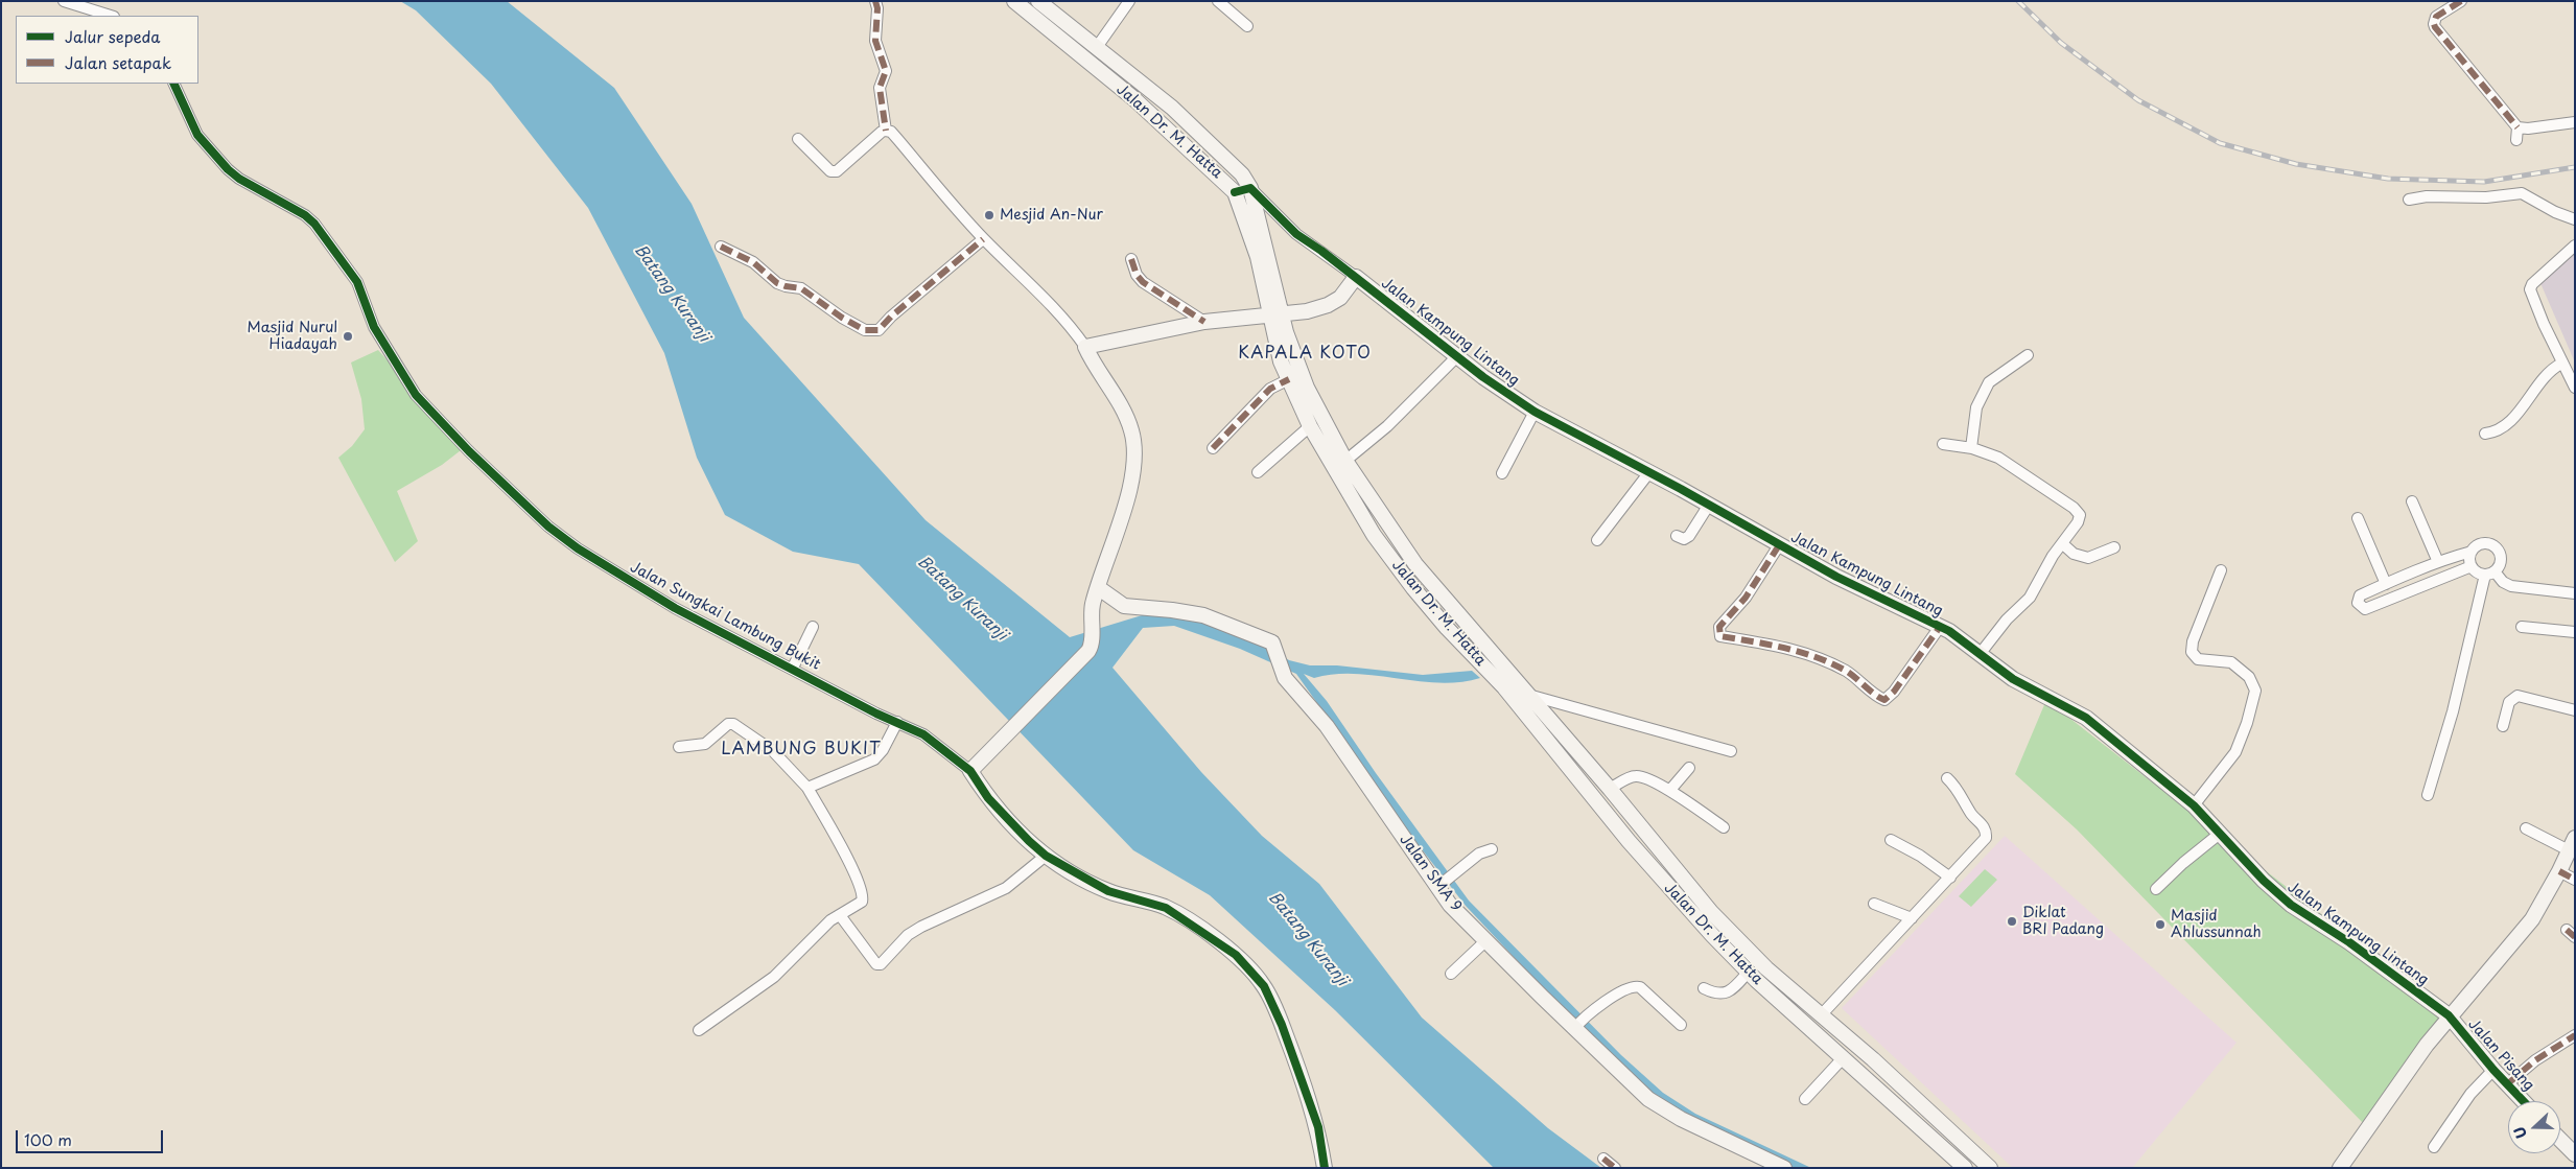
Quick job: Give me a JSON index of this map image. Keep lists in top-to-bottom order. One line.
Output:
{"streets":{"street":["Jalan Dr. M. Hatta","Jalan Kampung Lintang","Jalan Sungkai Lambung Bukit","Jalan SMA 9","Jalan Pisang"]},"crossings":[["Jalan Dr. M. Hatta","Jalan Kampung Lintang"],["Jalan Kampung Lintang","Jalan Pisang"]],"districts":["KAPALA KOTO","LAMBUNG BUKIT"],"water":["Batang Kuranji"],"places":["Mesjid An-Nur","Masjid Nurul Hiadayah","Diklat BRI Padang","Masjid Ahlussunnah"],"legend":["Jalur sepeda","Jalan setapak"],"scale_bar":"100 m","north":"left"}
